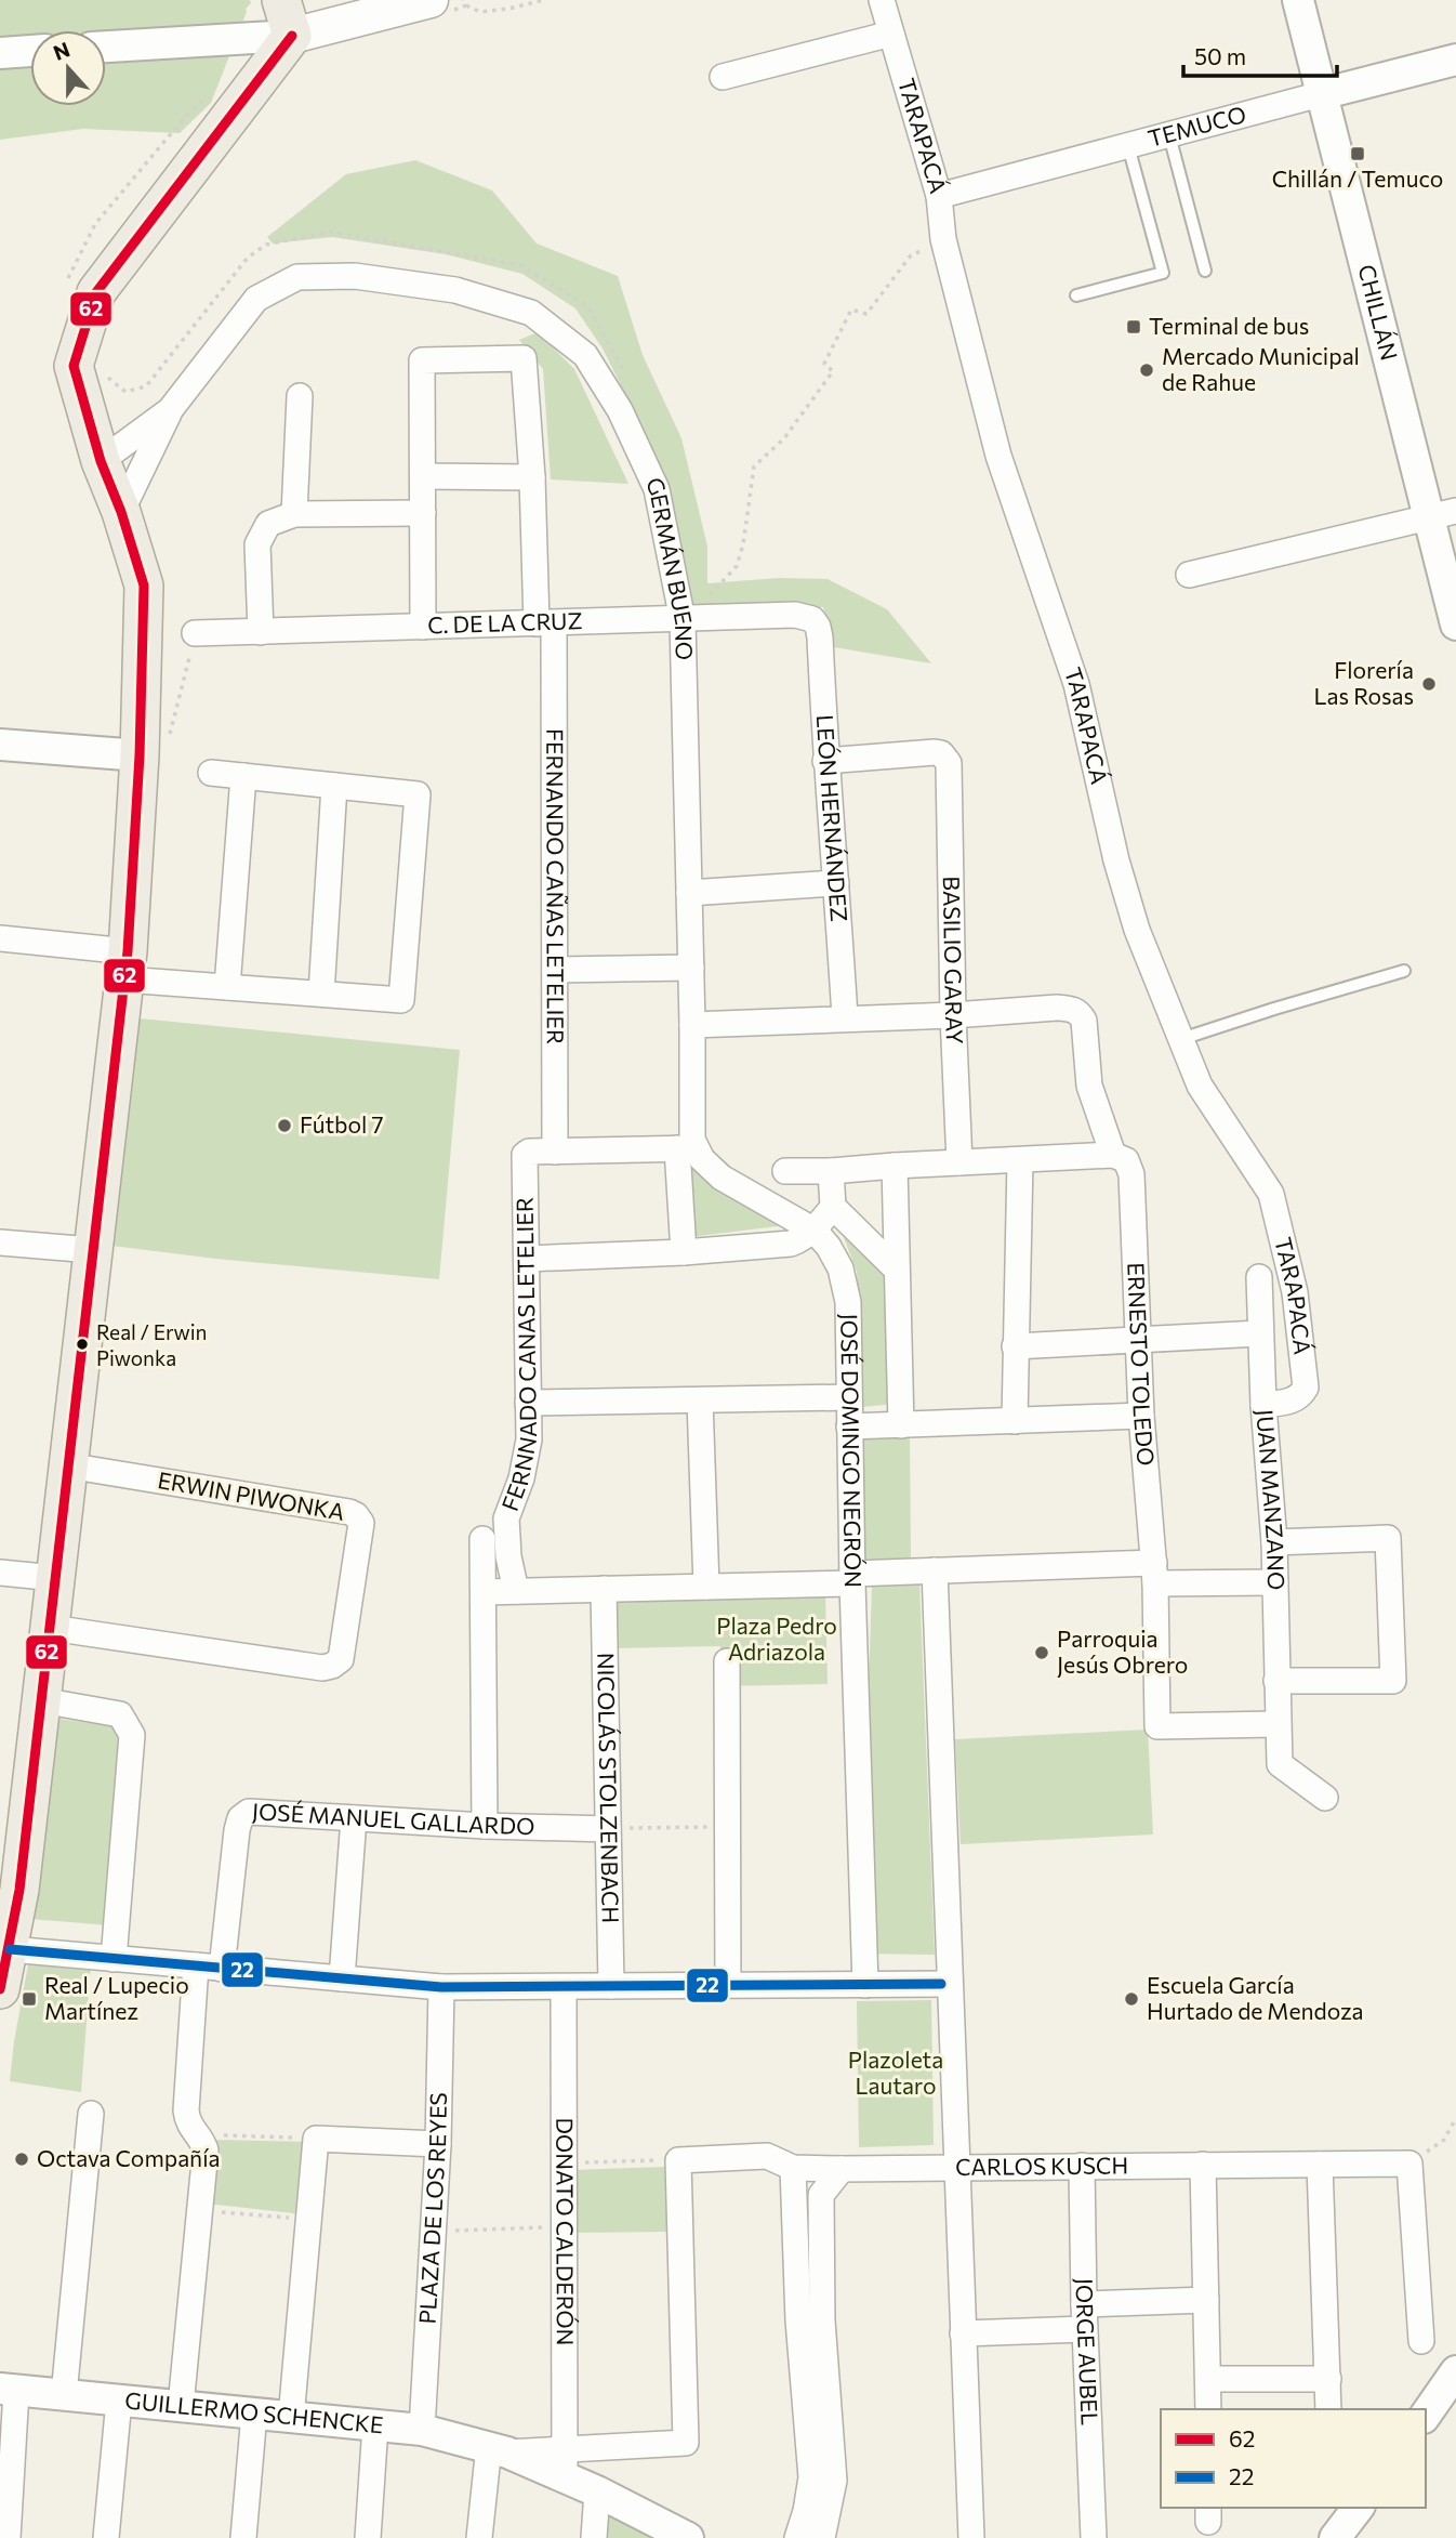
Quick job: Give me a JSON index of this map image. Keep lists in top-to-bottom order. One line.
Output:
{"streets":{"street":["TEMUCO","TARAPACÁ","CHILLÁN","GERMÁN BUENO","C. DE LA CRUZ","LEÓN HERNÁNDEZ","FERNANDO CAÑAS LETELIER","BASILIO GARAY","FERNNADO CANAS LETELIER","ERNESTO TOLEDO","JOSÉ DOMINGO NEGRÓN","ERWIN PIWONKA","JUAN MANZANO","NICOLÁS STOLZENBACH","JOSÉ MANUEL GALLARDO","CARLOS KUSCH","PLAZA DE LOS REYES","DONATO CALDERÓN","JORGE AUBEL","GUILLERMO SCHENCKE"]},"crossings":[["TEMUCO","TARAPACÁ"],["TEMUCO","CHILLÁN"],["TARAPACÁ","JUAN MANZANO"],["GERMÁN BUENO","C. DE LA CRUZ"],["C. DE LA CRUZ","LEÓN HERNÁNDEZ"],["C. DE LA CRUZ","FERNANDO CAÑAS LETELIER"],["LEÓN HERNÁNDEZ","BASILIO GARAY"],["FERNANDO CAÑAS LETELIER","FERNNADO CANAS LETELIER"],["BASILIO GARAY","ERNESTO TOLEDO"],["ERNESTO TOLEDO","JUAN MANZANO"],["NICOLÁS STOLZENBACH","JOSÉ MANUEL GALLARDO"],["CARLOS KUSCH","JORGE AUBEL"],["CARLOS KUSCH","GUILLERMO SCHENCKE"],["PLAZA DE LOS REYES","GUILLERMO SCHENCKE"],["DONATO CALDERÓN","GUILLERMO SCHENCKE"]],"parks":["Plaza Pedro Adriazola","Plazoleta Lautaro"],"places":{"transit":["Chillán / Temuco","Terminal de bus","Real / Lupecio Martínez"],"other":["Mercado Municipal de Rahue","Florería Las Rosas","Fútbol 7","Real / Erwin Piwonka","Parroquia Jesús Obrero","Escuela García Hurtado de Mendoza","Octava Compañía"]},"lines":["transit line 62","transit line 22"],"legend":["62","22"],"scale_bar":"50 m","north":"top"}
